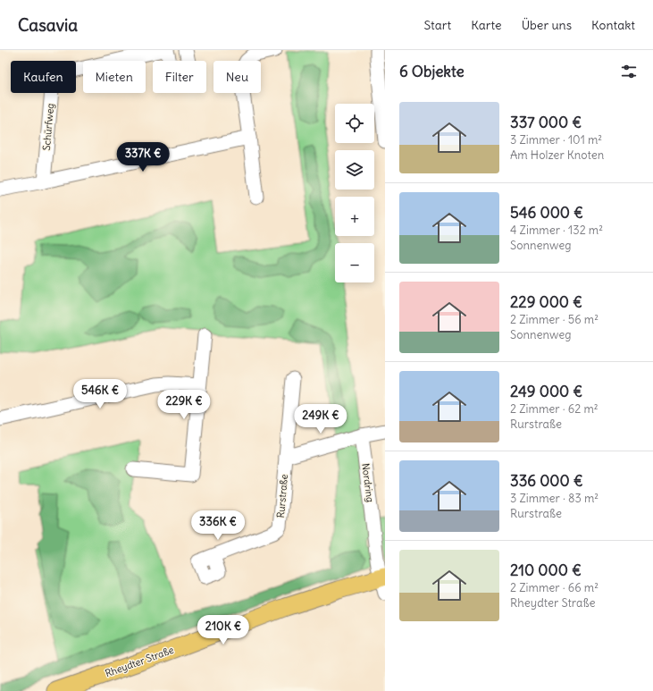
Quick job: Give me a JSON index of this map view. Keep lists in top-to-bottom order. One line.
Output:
{"streets":{"main road":["Rheydter Straße"],"street":["Schürfweg","Nordring","Rurstraße"]},"crossings":[["Nordring","Rheydter Straße"]],"page":{"header":"Casavia","nav":["Start","Karte","Über uns","Kontakt"],"heading":"6 Objekte","chip":["Kaufen","Mieten","Filter","Neu"],"list":[{"name":"337 000 €","note":"3 Zimmer · 101 m² · Am Holzer Knoten"},{"name":"546 000 €","note":"4 Zimmer · 132 m² · Sonnenweg"},{"name":"229 000 €","note":"2 Zimmer · 56 m² · Sonnenweg"},{"name":"249 000 €","note":"2 Zimmer · 62 m² · Rurstraße"},{"name":"336 000 €","note":"3 Zimmer · 83 m² · Rurstraße"},{"name":"210 000 €","note":"2 Zimmer · 66 m² · Rheydter Straße"}],"map_buttons":["+","−"],"price":["337K €","546K €","229K €","249K €","336K €","210K €"]}}
